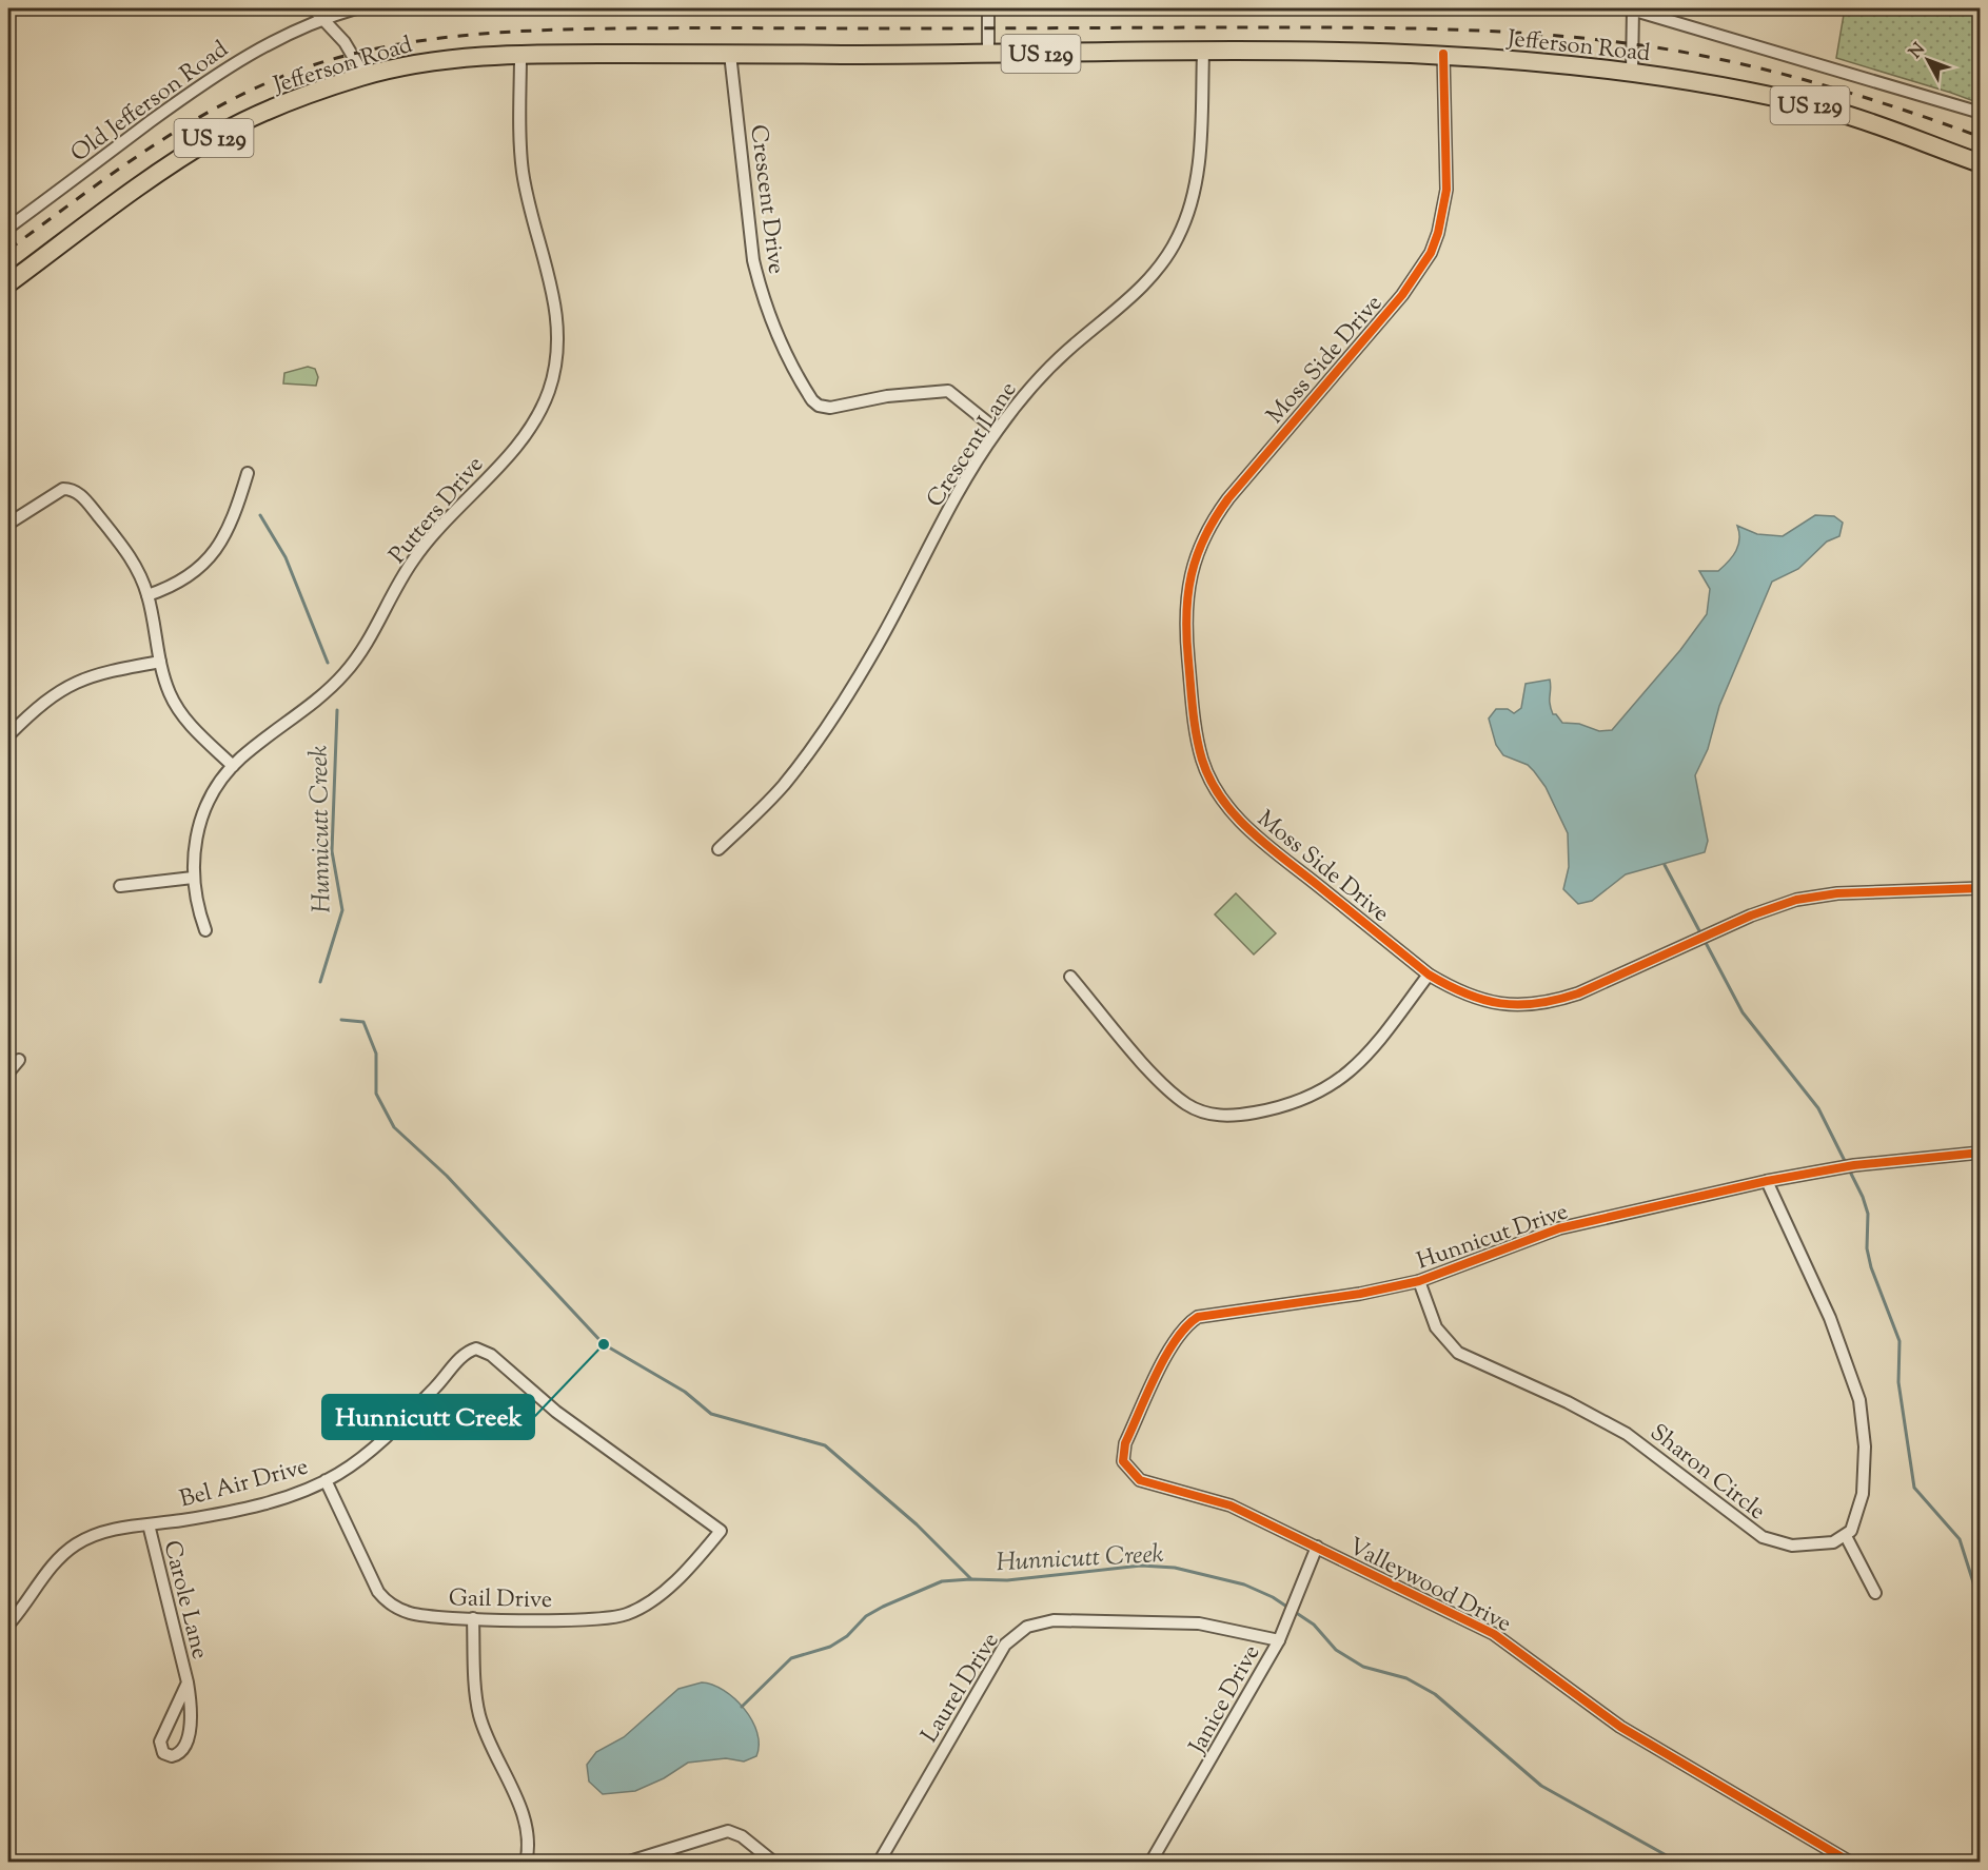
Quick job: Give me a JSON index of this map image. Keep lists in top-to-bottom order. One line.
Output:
{"streets":{"highway":["Jefferson Road","US 129"],"street":["Old Jefferson Road","Crescent Drive","Moss Side Drive","Crescent Lane","Putters Drive","Hunnicut Drive","Sharon Circle","Bel Air Drive","Valleywood Drive","Gail Drive","Carole Lane","Laurel Drive","Janice Drive"]},"crossings":[["Jefferson Road","Crescent Drive"],["Jefferson Road","Moss Side Drive"],["Jefferson Road","Crescent Lane"],["Jefferson Road","Putters Drive"],["Crescent Drive","Crescent Lane"],["Hunnicut Drive","Sharon Circle"],["Hunnicut Drive","Valleywood Drive"],["Bel Air Drive","Gail Drive"],["Bel Air Drive","Carole Lane"],["Valleywood Drive","Janice Drive"],["Laurel Drive","Janice Drive"]],"water":["Hunnicutt Creek"],"places":["Hunnicutt Creek"],"north":"top left"}
